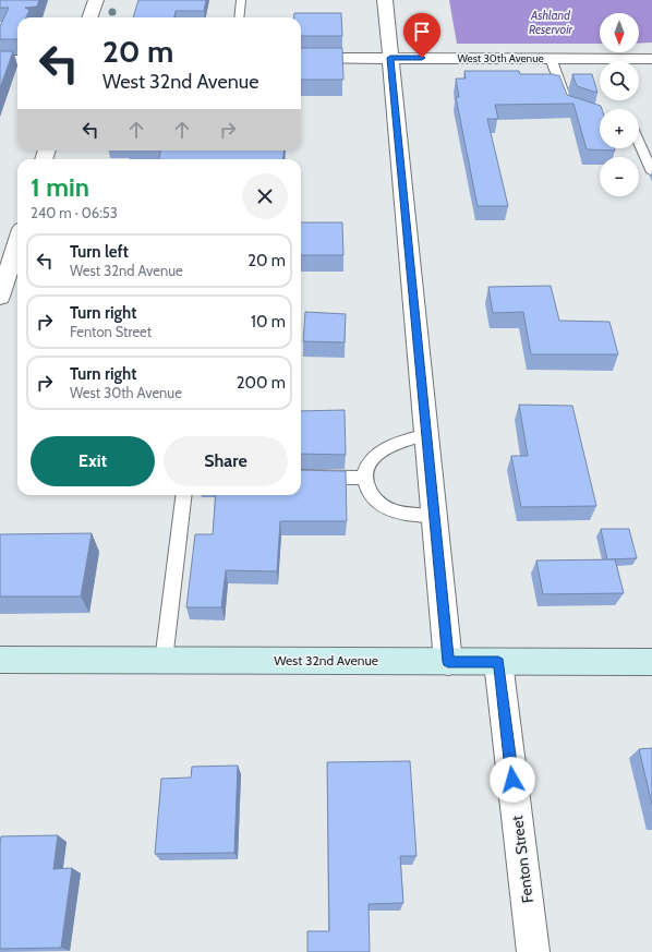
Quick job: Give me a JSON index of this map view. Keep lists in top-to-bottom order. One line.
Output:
{"streets":{"street":["West 30th Avenue","West 32nd Avenue","Fenton Street"]},"crossings":[["West 32nd Avenue","Fenton Street"]],"water":["Ashland Reservoir"],"north":"bottom","page":{"map_buttons":["+","−"],"turn":["20 m","West 32nd Avenue"],"heading":["1 min","240 m · 06:53"],"list":[{"name":"Turn left","note":"West 32nd Avenue","value":"20 m"},{"name":"Turn right","note":"Fenton Street","value":"10 m"},{"name":"Turn right","note":"West 30th Avenue","value":"200 m"}],"buttons":["Exit","Share"]}}
